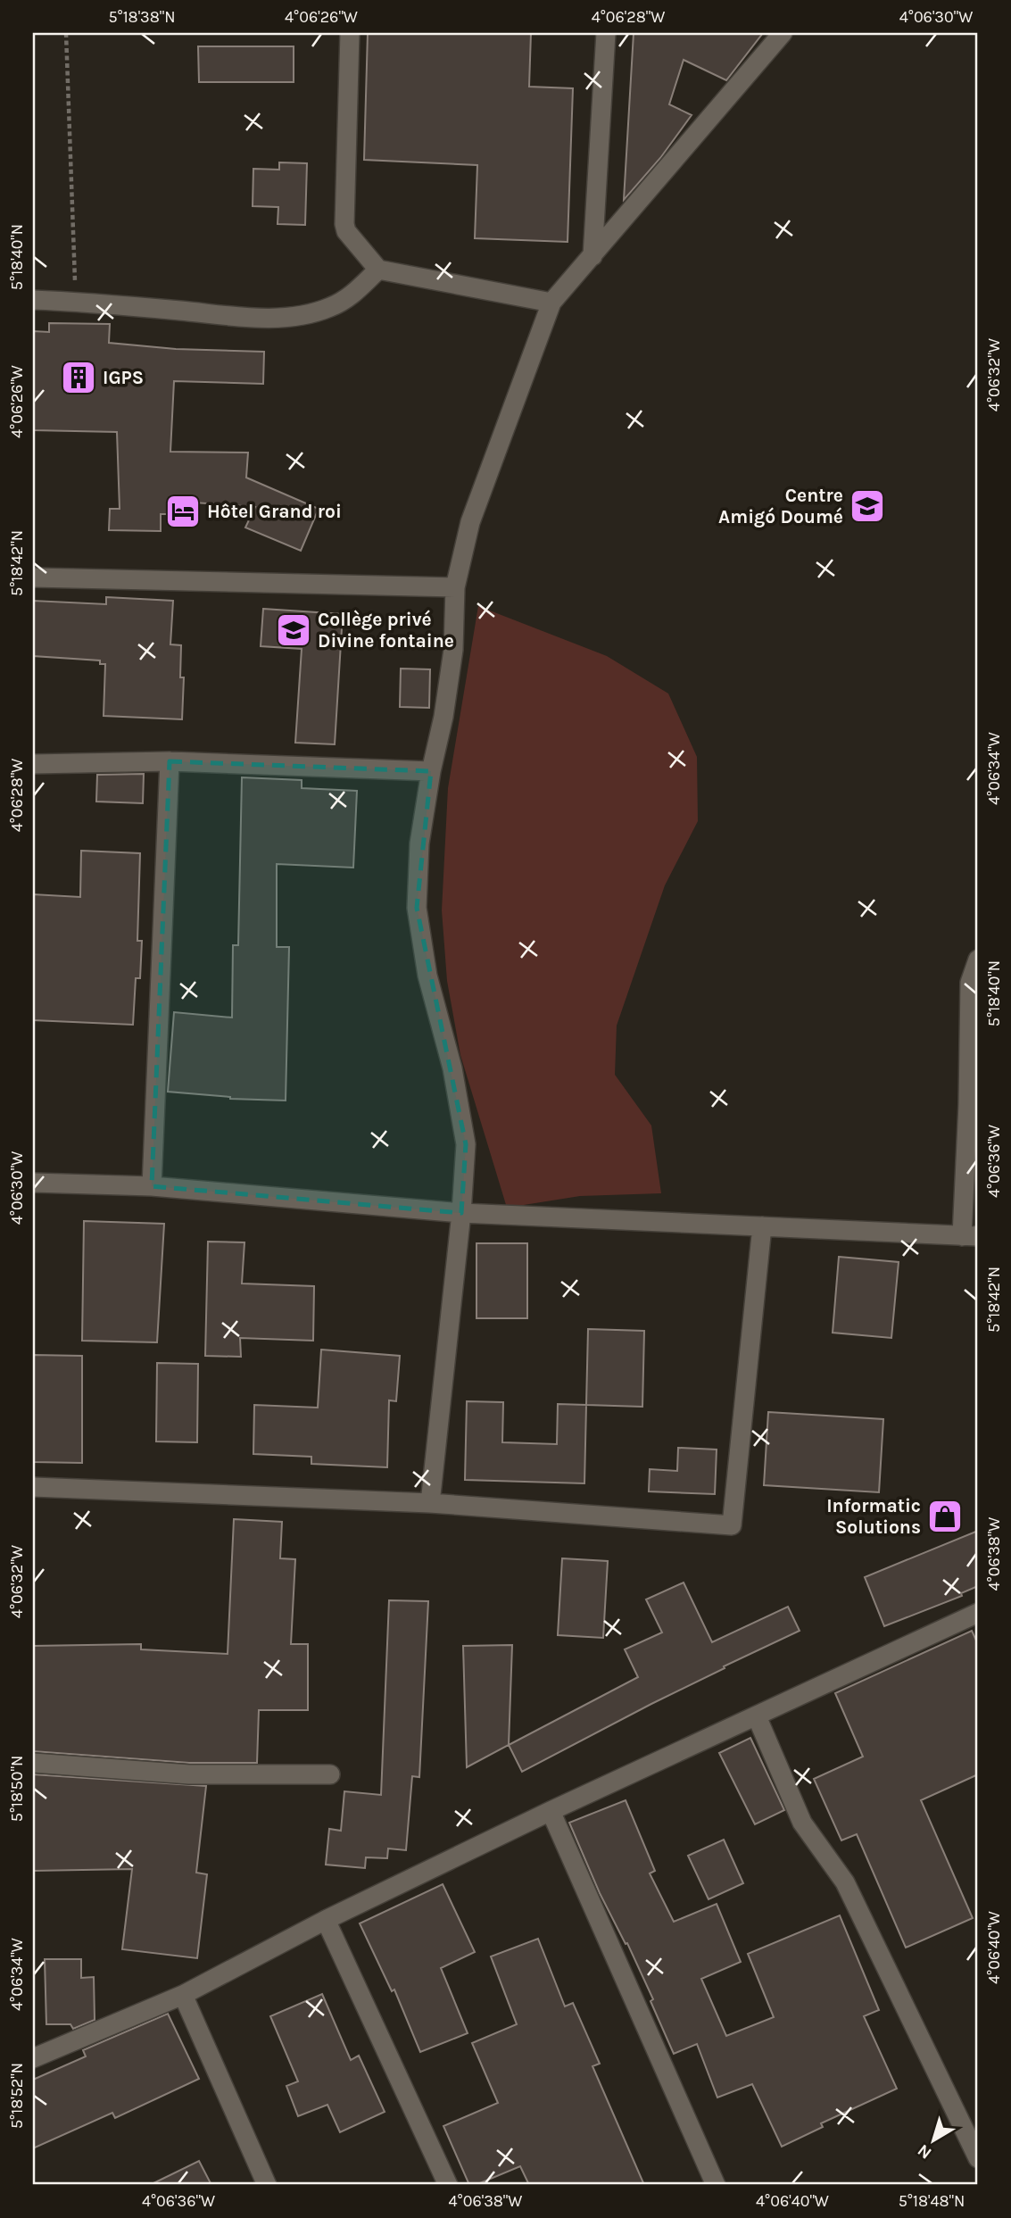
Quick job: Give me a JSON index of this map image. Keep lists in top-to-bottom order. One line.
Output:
{"places":{"building":["IGPS"],"school or university":["Centre Amigó Doumé","Collège privé Divine fontaine"],"hotel":["Hôtel Grand roi"],"shop":["Informatic Solutions"]},"north":"bottom left","coordinates":["5°18'38\"N","4°06'26\"W","4°06'28\"W","4°06'30\"W","5°18'40\"N","4°06'32\"W","5°18'42\"N","4°06'34\"W","4°06'36\"W","4°06'38\"W","5°18'50\"N","4°06'40\"W","5°18'52\"N","5°18'48\"N"]}
